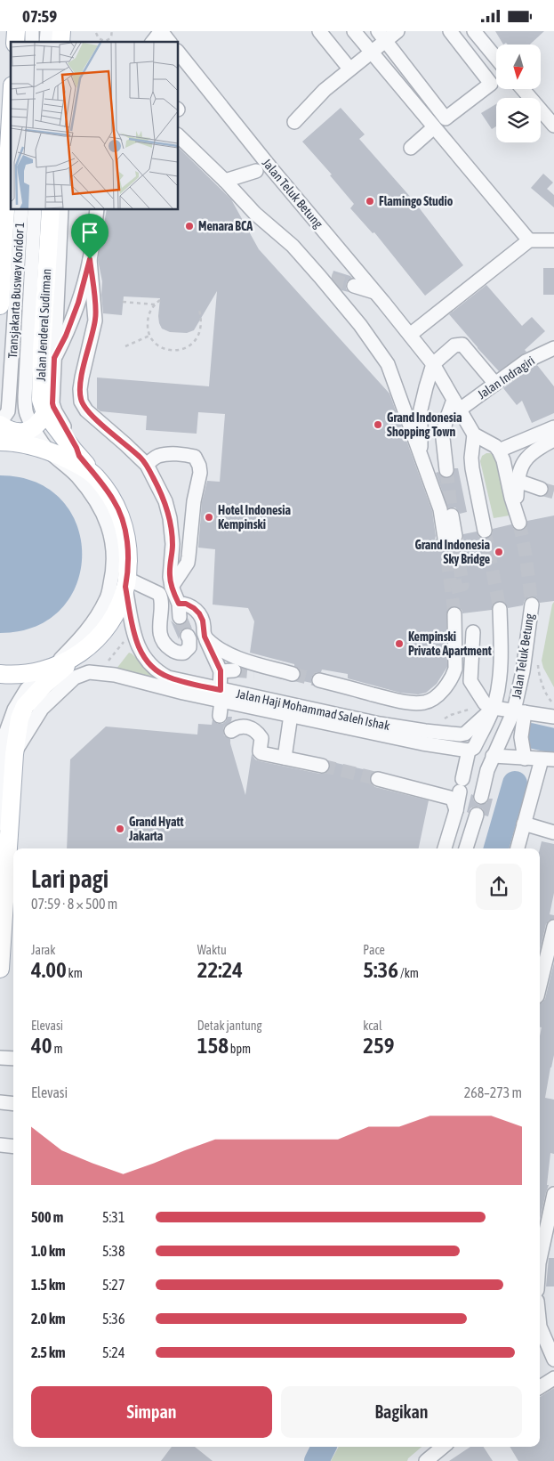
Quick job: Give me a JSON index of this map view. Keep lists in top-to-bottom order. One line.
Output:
{"streets":{"main road":["Jalan Jenderal Sudirman"],"street":["Jalan Teluk Betung","Transjakarta Busway Koridor 1","Jalan Indragiri","Jalan Haji Mohammad Saleh Ishak"]},"crossings":[["Jalan Teluk Betung","Jalan Indragiri"],["Jalan Teluk Betung","Jalan Haji Mohammad Saleh Ishak"],["Jalan Jenderal Sudirman","Jalan Haji Mohammad Saleh Ishak"]],"places":["Flamingo Studio","Menara BCA","Grand Indonesia Shopping Town","Hotel Indonesia Kempinski","Grand Indonesia Sky Bridge","Kempinski Private Apartment","Grand Hyatt Jakarta"],"north":"bottom","page":{"status":"07:59","heading":["Lari pagi","07:59 · 8 × 500 m"],"stats":[["Jarak","4.00 km"],["Waktu","22:24"],["Pace","5:36 /km"],["Elevasi","40 m"],["Detak jantung","158 bpm"],["kcal","259"]],"chart":["Elevasi","268–273 m"],"list":[{"name":"500 m","note":"5:31"},{"name":"1.0 km","note":"5:38"},{"name":"1.5 km","note":"5:27"},{"name":"2.0 km","note":"5:36"},{"name":"2.5 km","note":"5:24"}],"buttons":["Simpan","Bagikan"]}}
